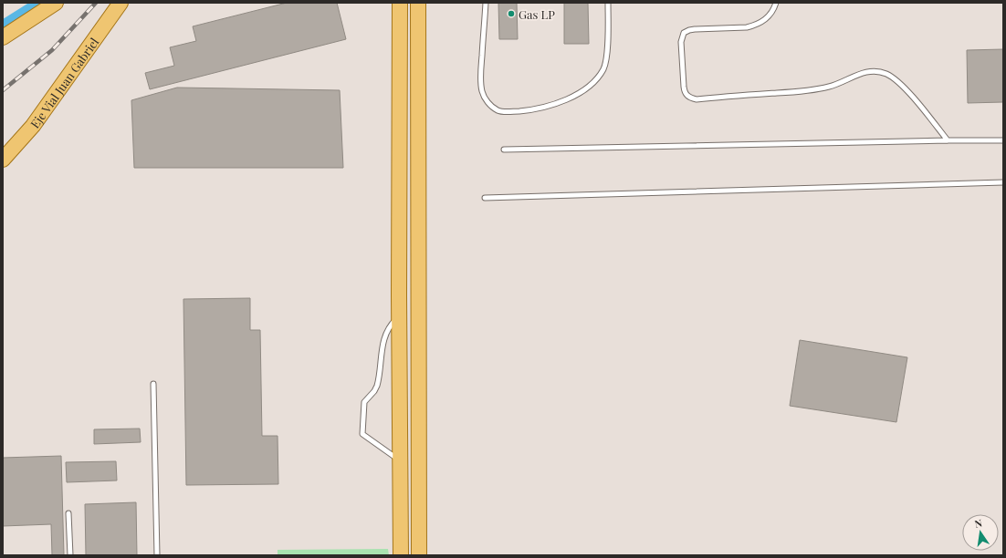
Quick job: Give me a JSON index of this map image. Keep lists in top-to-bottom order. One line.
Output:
{"streets":{"main road":["Eje Vial Juan Gabriel"]},"places":["Gas LP"],"north":"top"}
